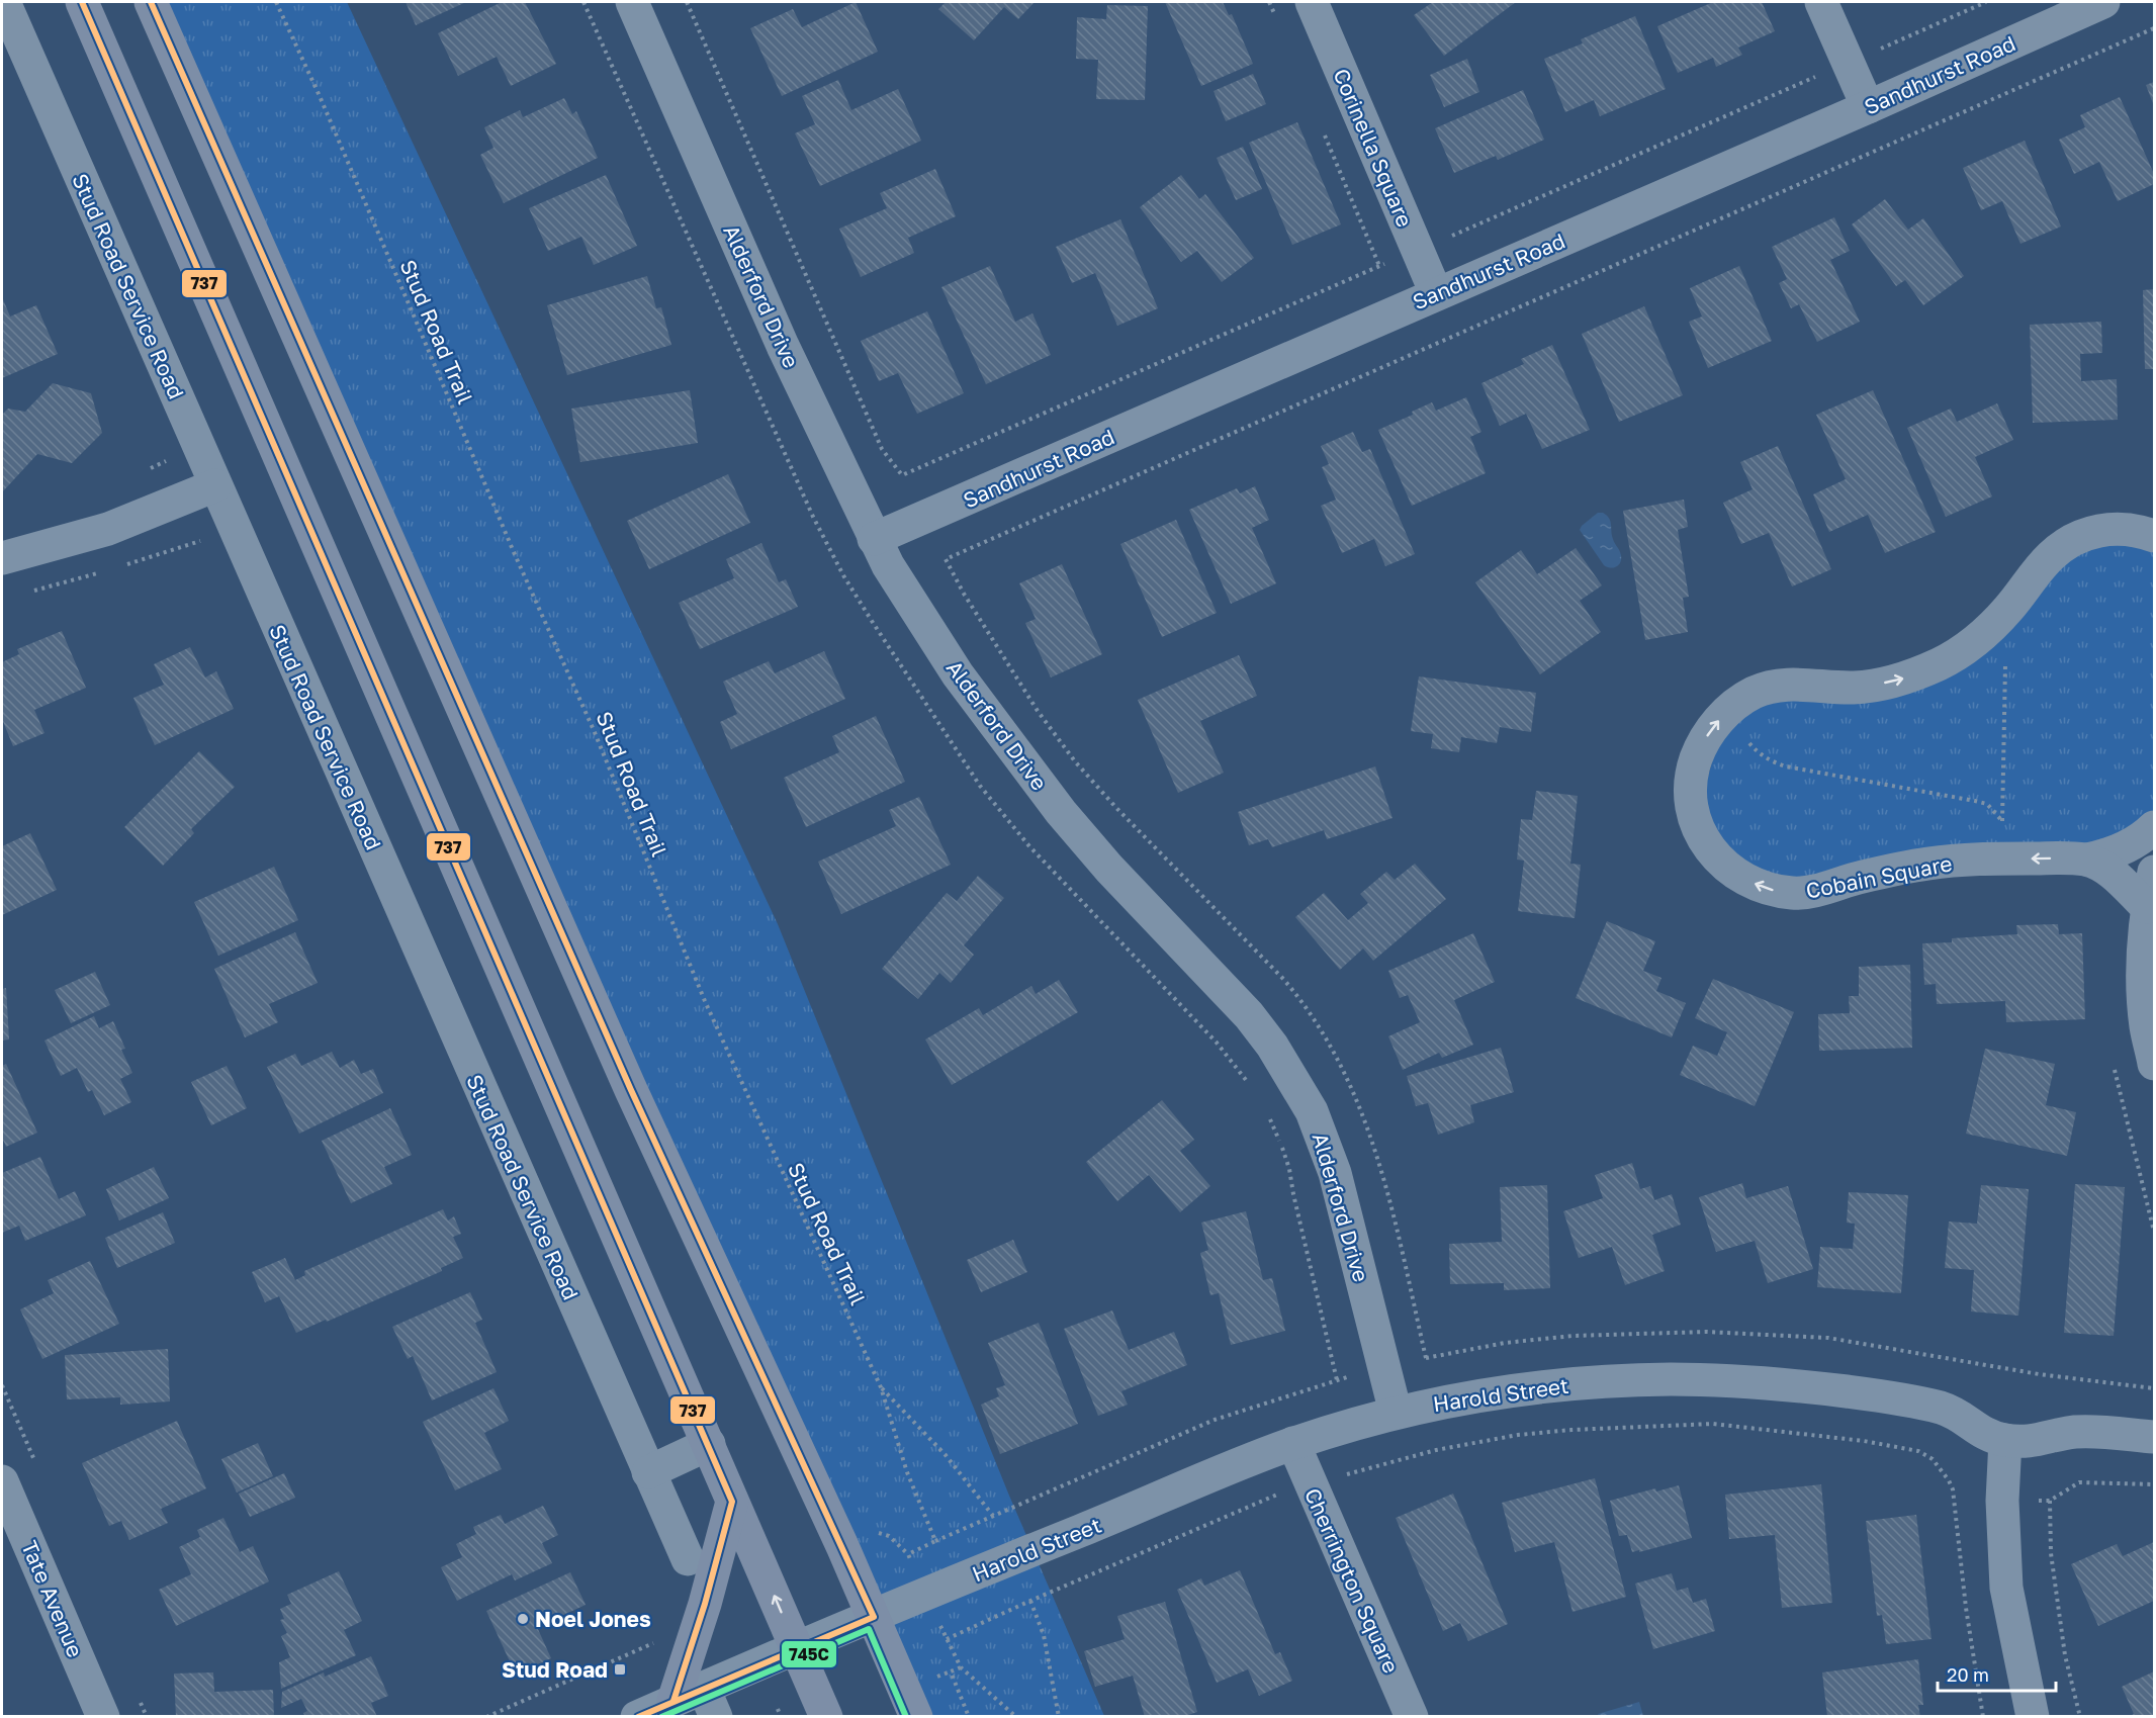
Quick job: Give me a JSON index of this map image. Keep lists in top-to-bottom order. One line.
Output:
{"streets":{"street":["Sandhurst Road","Corinella Square","Stud Road Service Road","Alderford Drive","Cobain Square","Harold Street","Cherrington Square","Tate Avenue"],"path":["Stud Road Trail"]},"crossings":[["Sandhurst Road","Corinella Square"],["Sandhurst Road","Alderford Drive"],["Alderford Drive","Harold Street"],["Harold Street","Cherrington Square"]],"places":{"other":["Noel Jones"],"transit":["Stud Road"]},"lines":["transit line 737","transit line 745C"],"scale_bar":"20 m"}
